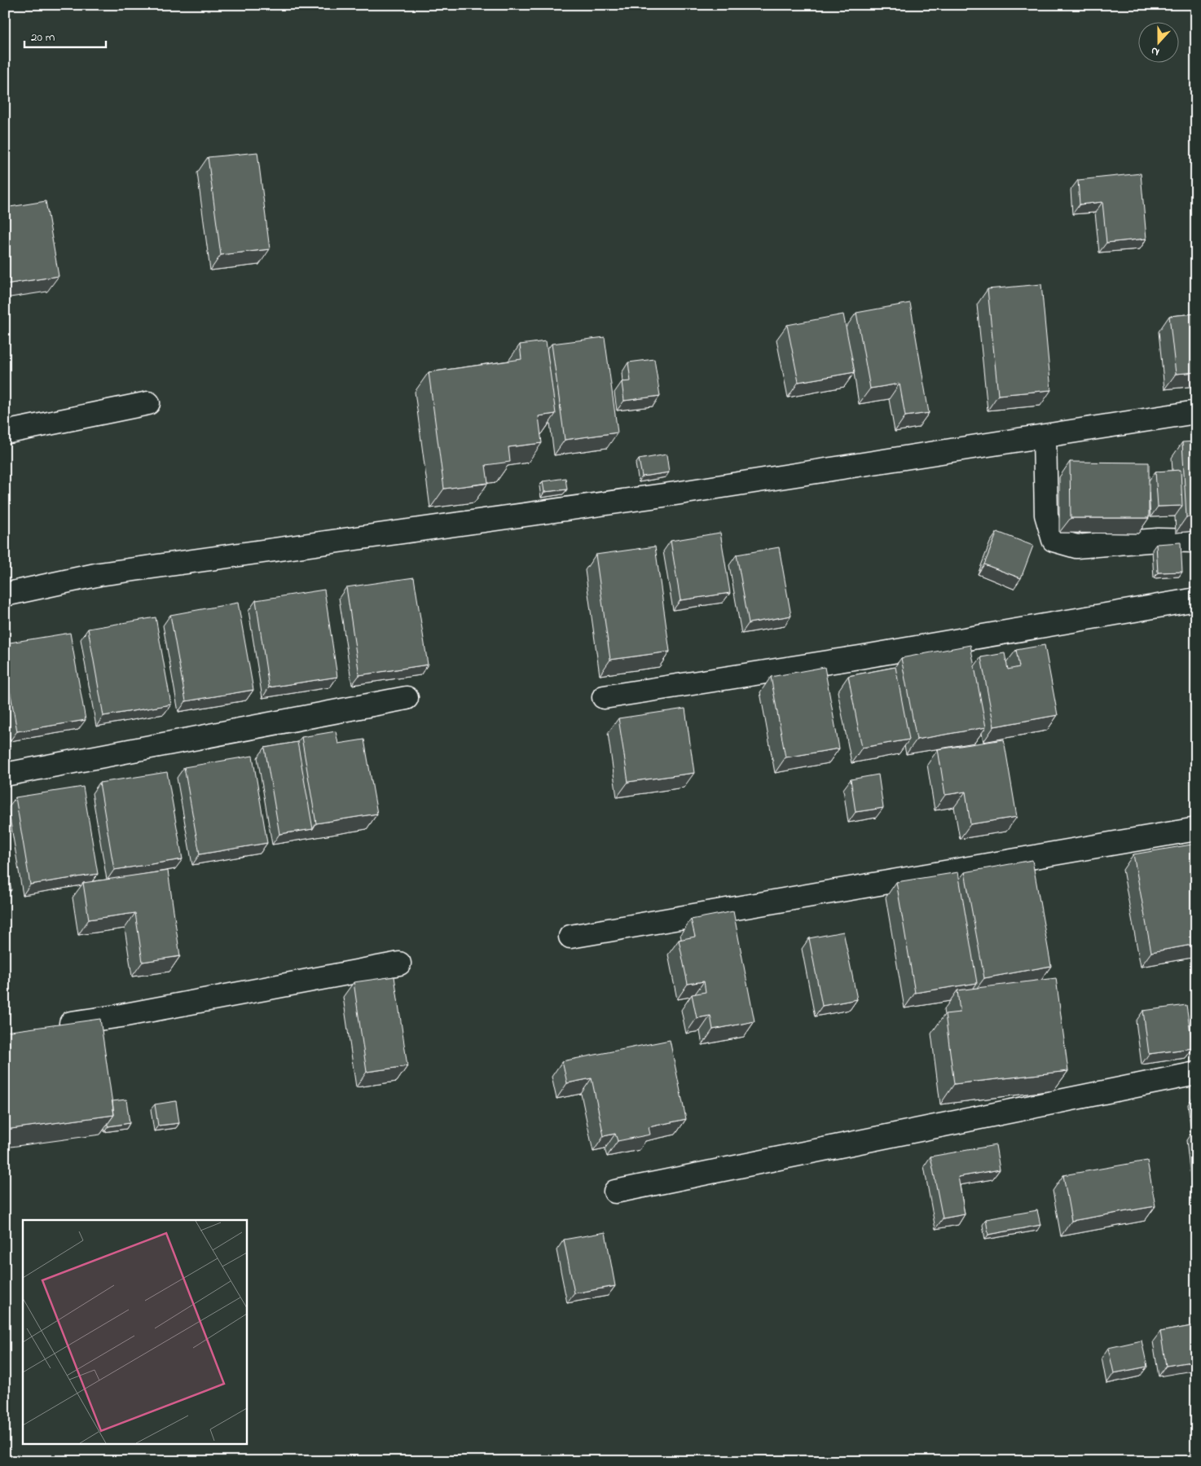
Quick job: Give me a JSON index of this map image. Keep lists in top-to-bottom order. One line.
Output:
{"scale_bar":"20 m","north":"bottom"}
